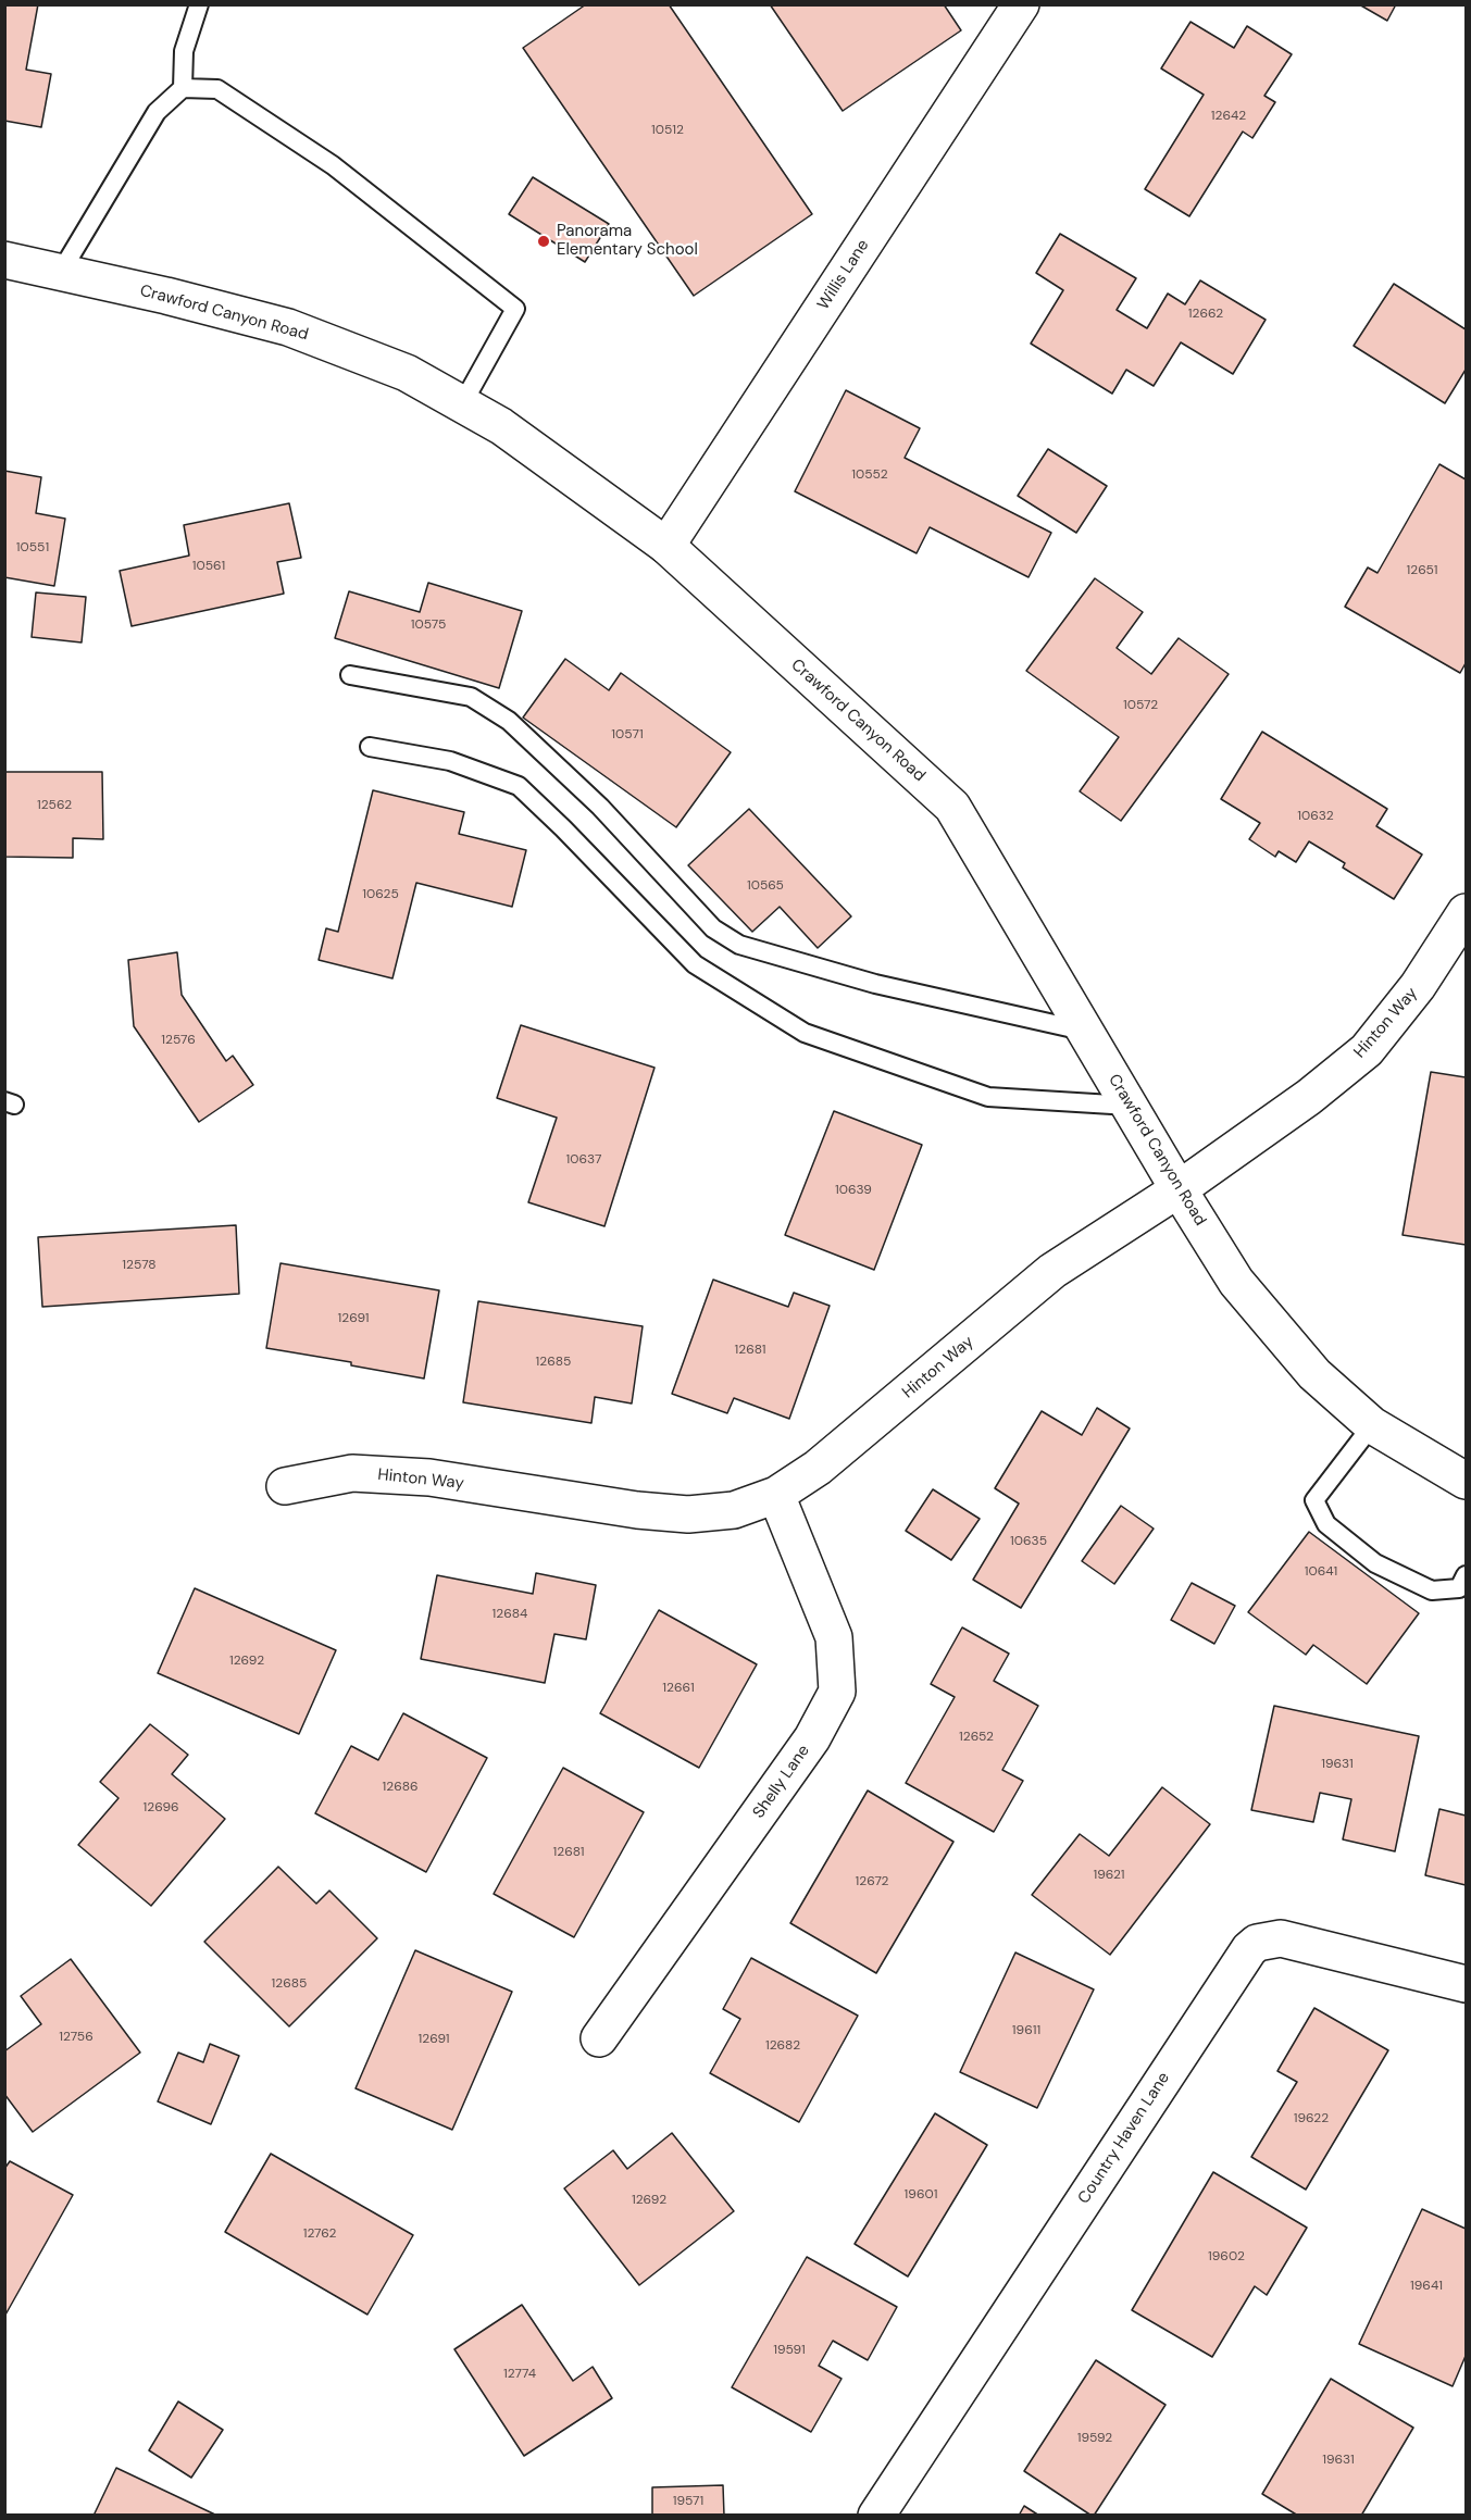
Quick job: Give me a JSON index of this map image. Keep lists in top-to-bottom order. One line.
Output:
{"streets":{"street":["Willis Lane","Crawford Canyon Road","Hinton Way","Shelly Lane","Country Haven Lane"]},"crossings":[["Willis Lane","Crawford Canyon Road"],["Crawford Canyon Road","Hinton Way"],["Hinton Way","Shelly Lane"]],"places":["Panorama Elementary School"],"house_numbers":["12642","10512","12662","10552","10551","10561","12651","10575","10572","10571","12562","10632","10565","10625","12576","10637","10639","12578","12691","12681","12685","10635","10641","12684","12692","12661","12652","19631","12686","12696","12681","19621","12672","12685","19611","12756","12691","12682","19622","19601","12692","12762","19602","19641","19591","12774","19592","19631","19571"]}
